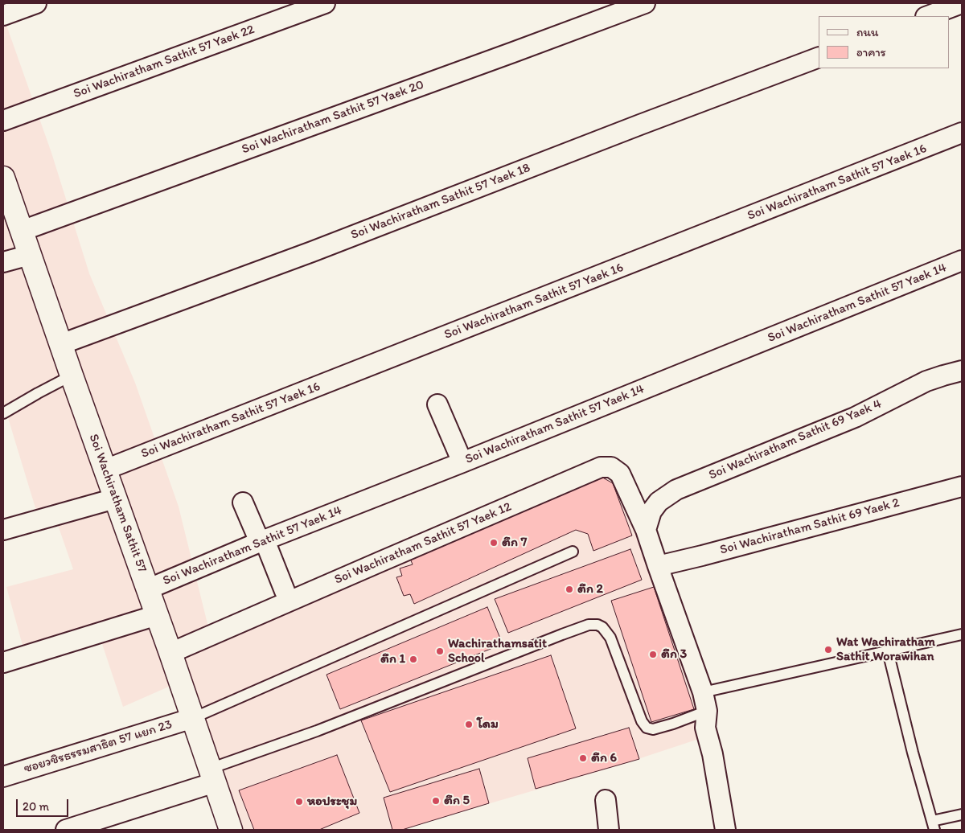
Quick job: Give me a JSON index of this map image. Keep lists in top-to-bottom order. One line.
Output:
{"streets":{"street":["Soi Wachiratham Sathit 57 Yaek 22","Soi Wachiratham Sathit 57 Yaek 20","Soi Wachiratham Sathit 57 Yaek 16","Soi Wachiratham Sathit 57 Yaek 18","Soi Wachiratham Sathit 57 Yaek 14","Soi Wachiratham Sathit 69 Yaek 4","Soi Wachiratham Sathit 57","Soi Wachiratham Sathit 69 Yaek 2","Soi Wachiratham Sathit 57 Yaek 12","ซอยวชิรธรรมสาธิต 57 แยก 23"]},"crossings":[["Soi Wachiratham Sathit 57 Yaek 20","Soi Wachiratham Sathit 57"],["Soi Wachiratham Sathit 57 Yaek 16","Soi Wachiratham Sathit 57"],["Soi Wachiratham Sathit 57 Yaek 18","Soi Wachiratham Sathit 57"],["Soi Wachiratham Sathit 57 Yaek 14","Soi Wachiratham Sathit 57"],["Soi Wachiratham Sathit 69 Yaek 4","Soi Wachiratham Sathit 57 Yaek 12"],["Soi Wachiratham Sathit 57","Soi Wachiratham Sathit 57 Yaek 12"],["Soi Wachiratham Sathit 57","ซอยวชิรธรรมสาธิต 57 แยก 23"],["Soi Wachiratham Sathit 69 Yaek 2","Soi Wachiratham Sathit 57 Yaek 12"]],"places":["ตึก 7","ตึก 2","Wat Wachiratham Sathit Worawihan","Wachirathamsatit School","ตึก 3","ตึก 1","โดม","ตึก 6","ตึก 5","หอประชุม"],"legend":["ถนน","อาคาร"],"scale_bar":"20 m"}
